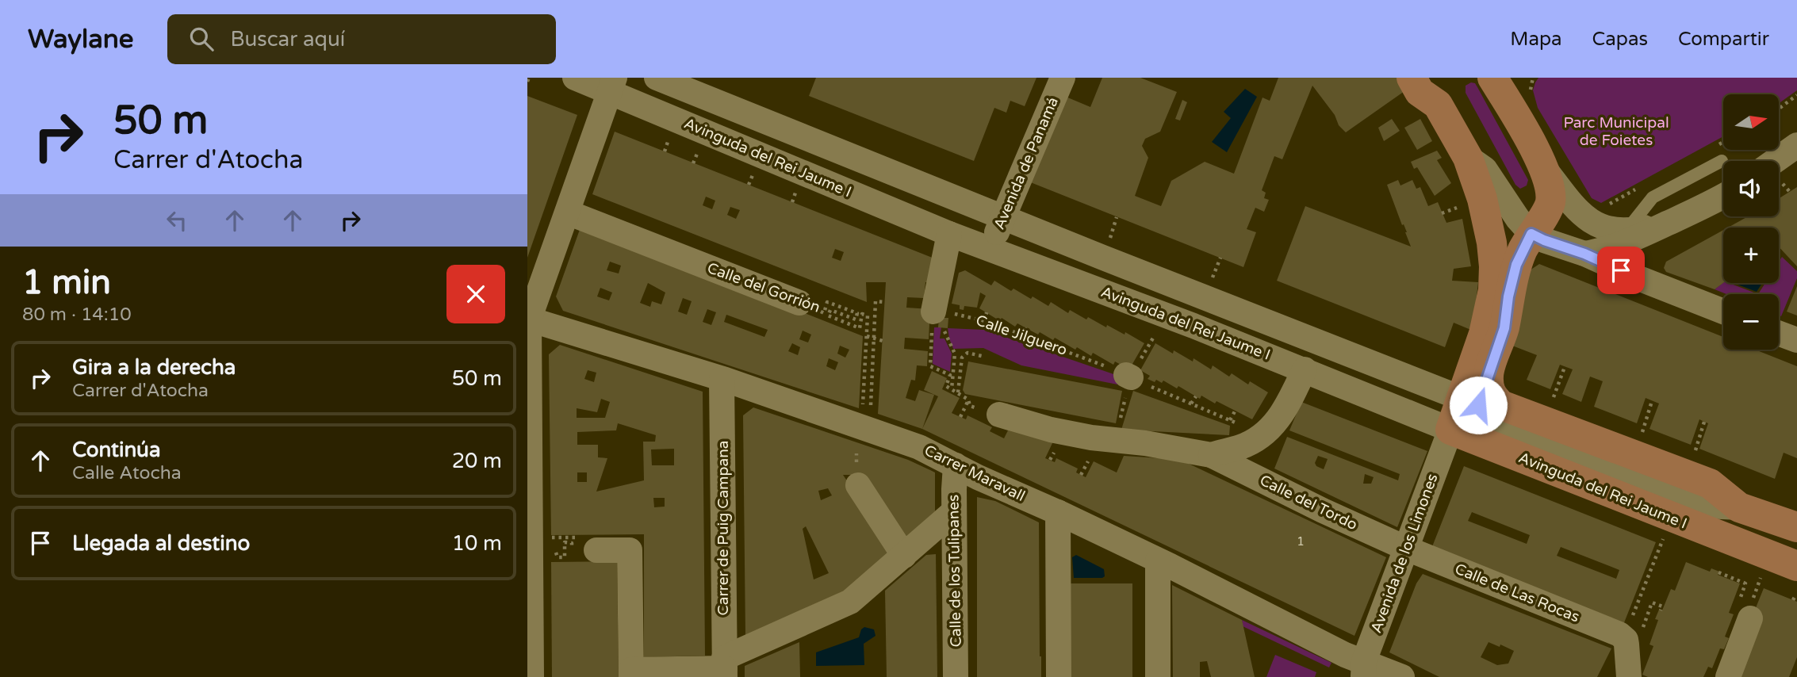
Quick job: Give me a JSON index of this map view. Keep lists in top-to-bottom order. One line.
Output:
{"streets":{"main road":["Avinguda del Rei Jaume I"],"street":["Avenida de Panamá","Calle del Gorrión","Carrer Maravall","Calle del Tordo","Carrer de Puig Campana","Avenida de los Limones","Calle de los Tulipanes","Calle de Las Rocas"],"path":["Calle Jilguero"]},"crossings":[["Avinguda del Rei Jaume I","Avenida de Panamá"],["Avinguda del Rei Jaume I","Calle del Tordo"],["Avinguda del Rei Jaume I","Avenida de los Limones"],["Carrer Maravall","Carrer de Puig Campana"],["Carrer Maravall","Avenida de los Limones"],["Carrer Maravall","Calle de los Tulipanes"],["Calle del Tordo","Avenida de los Limones"],["Calle del Tordo","Calle de Las Rocas"],["Avenida de los Limones","Calle de Las Rocas"]],"parks":["Parc Municipal de Foietes"],"house_numbers":["1"],"north":"right","page":{"header":"Waylane","search":"Buscar aquí","nav":["Mapa","Capas","Compartir"],"turn":["50 m","Carrer d'Atocha"],"map_buttons":["+","−"],"heading":["1 min","80 m · 14:10"],"list":[{"name":"Gira a la derecha","note":"Carrer d'Atocha","value":"50 m"},{"name":"Continúa","note":"Calle Atocha","value":"20 m"},{"name":"Llegada al destino","value":"10 m"}]}}
